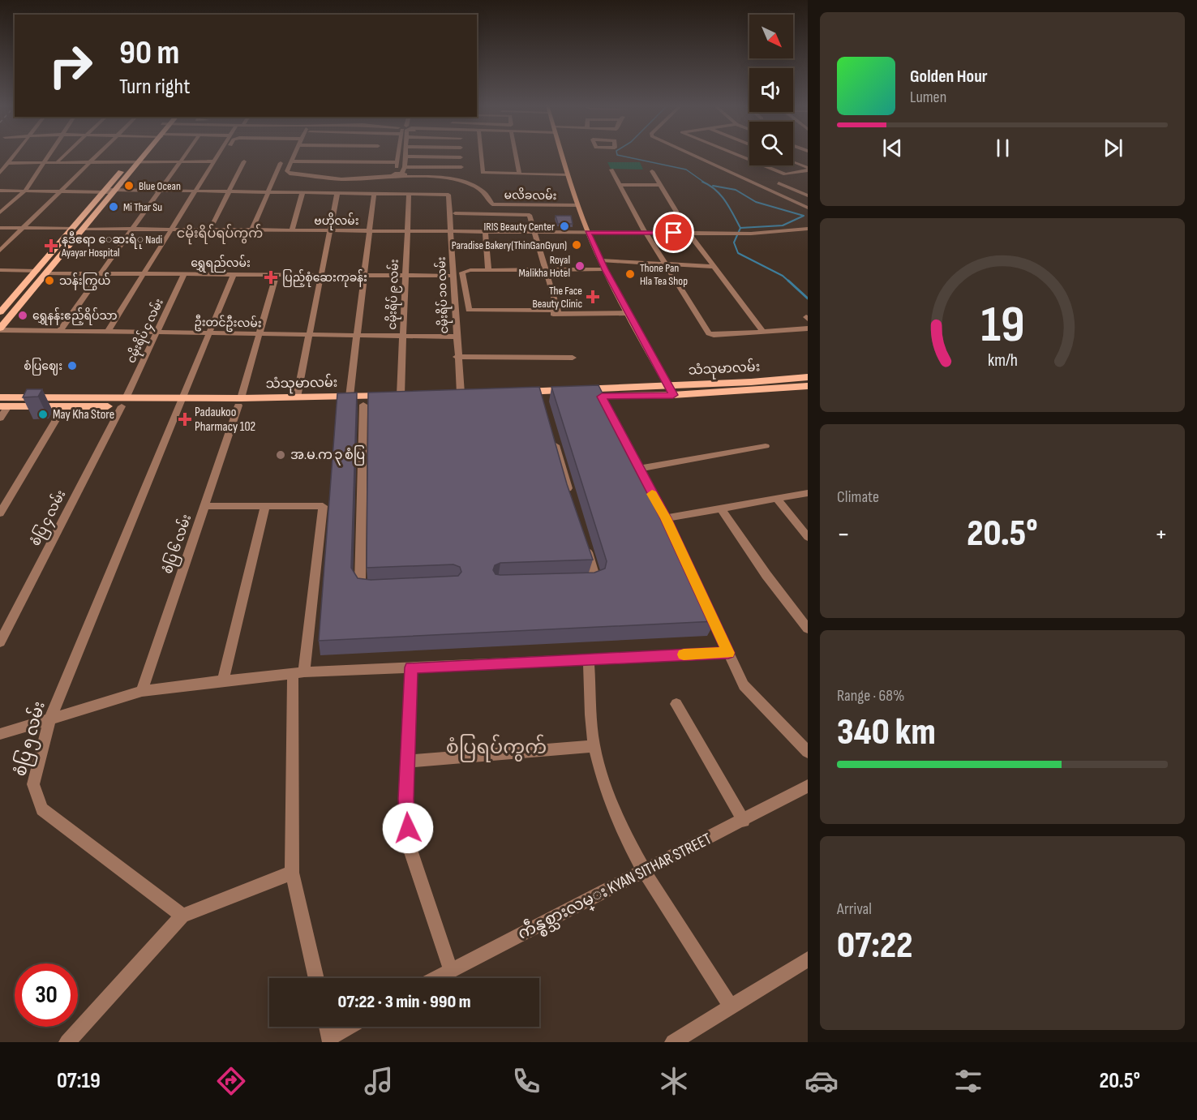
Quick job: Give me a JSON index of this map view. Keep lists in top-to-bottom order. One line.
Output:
{"streets":{"main road":["သံသုမာလမ်း"],"street":["မလိခလမ်း","ဗဟိုလမ်း","ရွှေရည်လမ်း","ငမိုးရိပ် ၉ လမ်း","ငမိုးရိပ် ၁၀ လမ်း","ဦးတင်ဦးလမ်း","ငမိုးရိပ် ၄ လမ်း","စံပြ ၄ လမ်း","စံပြ ၆ လမ်း","စံပြ ၅ လမ်း","ကဵန္စစ္သားလမ္း KYAN SITHAR STREET"]},"crossings":[["ဗဟိုလမ်း","ငမိုးရိပ် ၉ လမ်း"],["ဗဟိုလမ်း","ငမိုးရိပ် ၁၀ လမ်း"],["ရွှေရည်လမ်း","ငမိုးရိပ် ၉ လမ်း"],["ရွှေရည်လမ်း","ငမိုးရိပ် ၁၀ လမ်း"],["ရွှေရည်လမ်း","ငမိုးရိပ် ၄ လမ်း"],["ရွှေရည်လမ်း","စံပြ ၆ လမ်း"],["ရွှေရည်လမ်း","စံပြ ၅ လမ်း"],["ငမိုးရိပ် ၉ လမ်း","ငမိုးရိပ် ၁၀ လမ်း"],["ငမိုးရိပ် ၉ လမ်း","ဦးတင်ဦးလမ်း"],["ငမိုးရိပ် ၉ လမ်း","သံသုမာလမ်း"],["ငမိုးရိပ် ၁၀ လမ်း","ဦးတင်ဦးလမ်း"],["ဦးတင်ဦးလမ်း","ငမိုးရိပ် ၄ လမ်း"],["ဦးတင်ဦးလမ်း","စံပြ ၆ လမ်း"],["ဦးတင်ဦးလမ်း","စံပြ ၅ လမ်း"],["ငမိုးရိပ် ၄ လမ်း","သံသုမာလမ်း"],["ငမိုးရိပ် ၄ လမ်း","စံပြ ၄ လမ်း"],["သံသုမာလမ်း","စံပြ ၄ လမ်း"],["သံသုမာလမ်း","စံပြ ၆ လမ်း"],["သံသုမာလမ်း","စံပြ ၅ လမ်း"]],"districts":["ငမိုးရိပ်ရပ်ကွက်","စံပြရပ်ကွက်"],"places":{"other":["Blue Ocean","Mi Thar Su","IRIS Beauty Center","Paradise Bakery(ThinGanGyun)","Royal Malikha Hotel","Thone Pan Hla Tea Shop","သန်းကြွယ်","ရွှေနန်းဧည့်ရိပ်သာ","စံပြဈေး","May Kha Store","အ.မ.က ၃ စံပြ"],"health":["နဒီဧရာ ေဆးရံု Nadi Ayayar Hospital","ပြည့်စုံဆေးကုခန်း","The Face Beauty Clinic","Padaukoo Pharmacy 102"]},"north":"bottom right","page":{"turn":["90 m","Turn right"],"song":["Golden Hour","Lumen"],"tile":["Climate",["Range · 68%","340 km"],["Arrival","07:22"]],"heat":["−","20.5°","+"],"limit":"30","trip":"07:22 · 3 min · 990 m","tabs":["07:19","20.5°"],"gauge":["19","km/h"]}}
